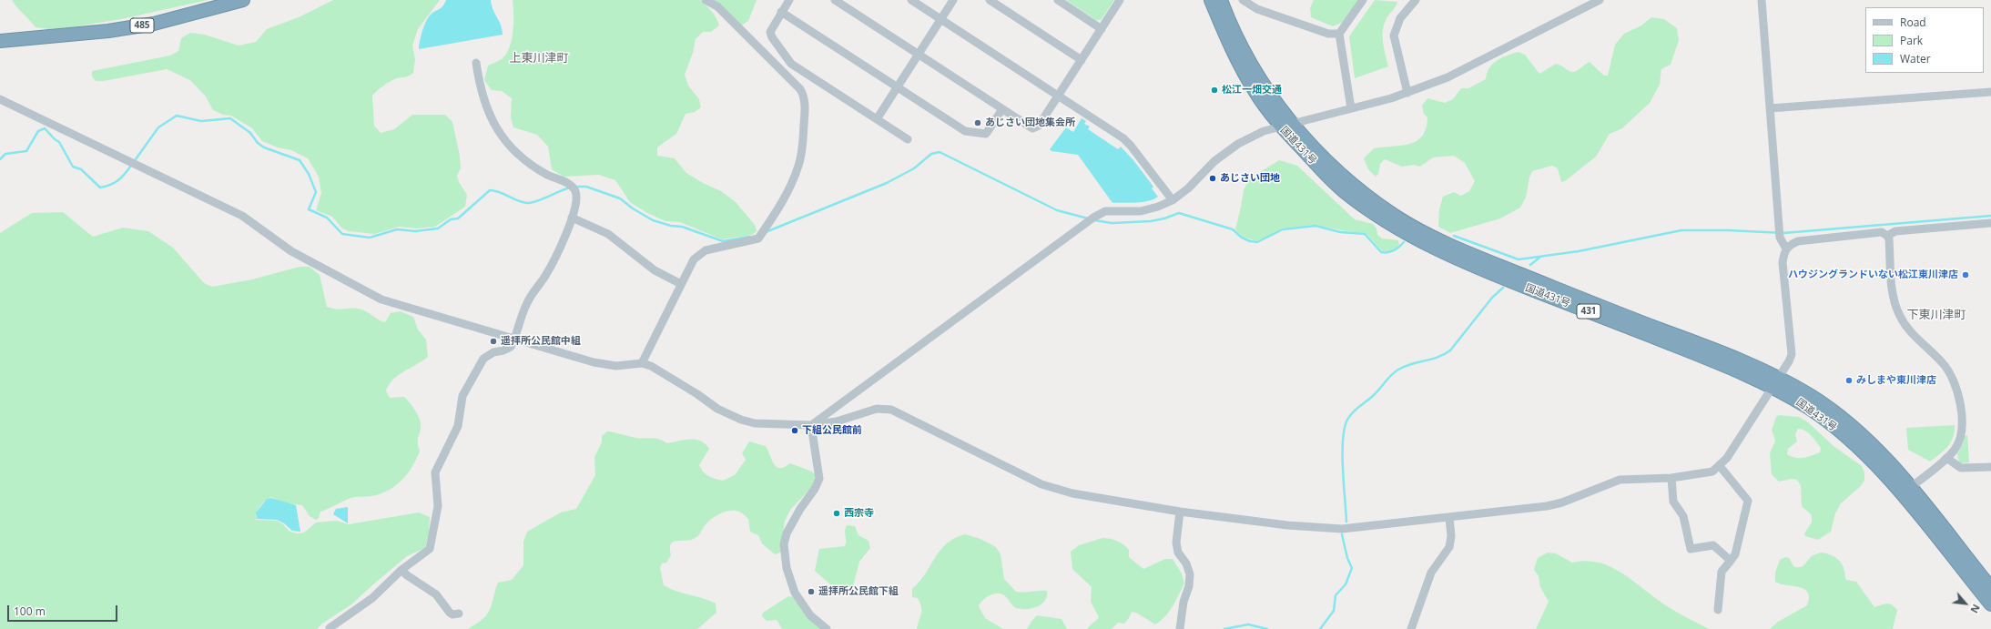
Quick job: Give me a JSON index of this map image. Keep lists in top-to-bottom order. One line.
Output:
{"streets":{"highway":["485","国道431号","431"]},"districts":["上東川津町","下東川津町"],"places":["松江一畑交通","あじさい団地集会所","あじさい団地","ハウジングランドいない松江東川津店","遥拝所公民館中組","みしまや東川津店","下組公民館前","西宗寺","遥拝所公民館下組"],"legend":["Road","Park","Water"],"scale_bar":"100 m","north":"bottom right"}
